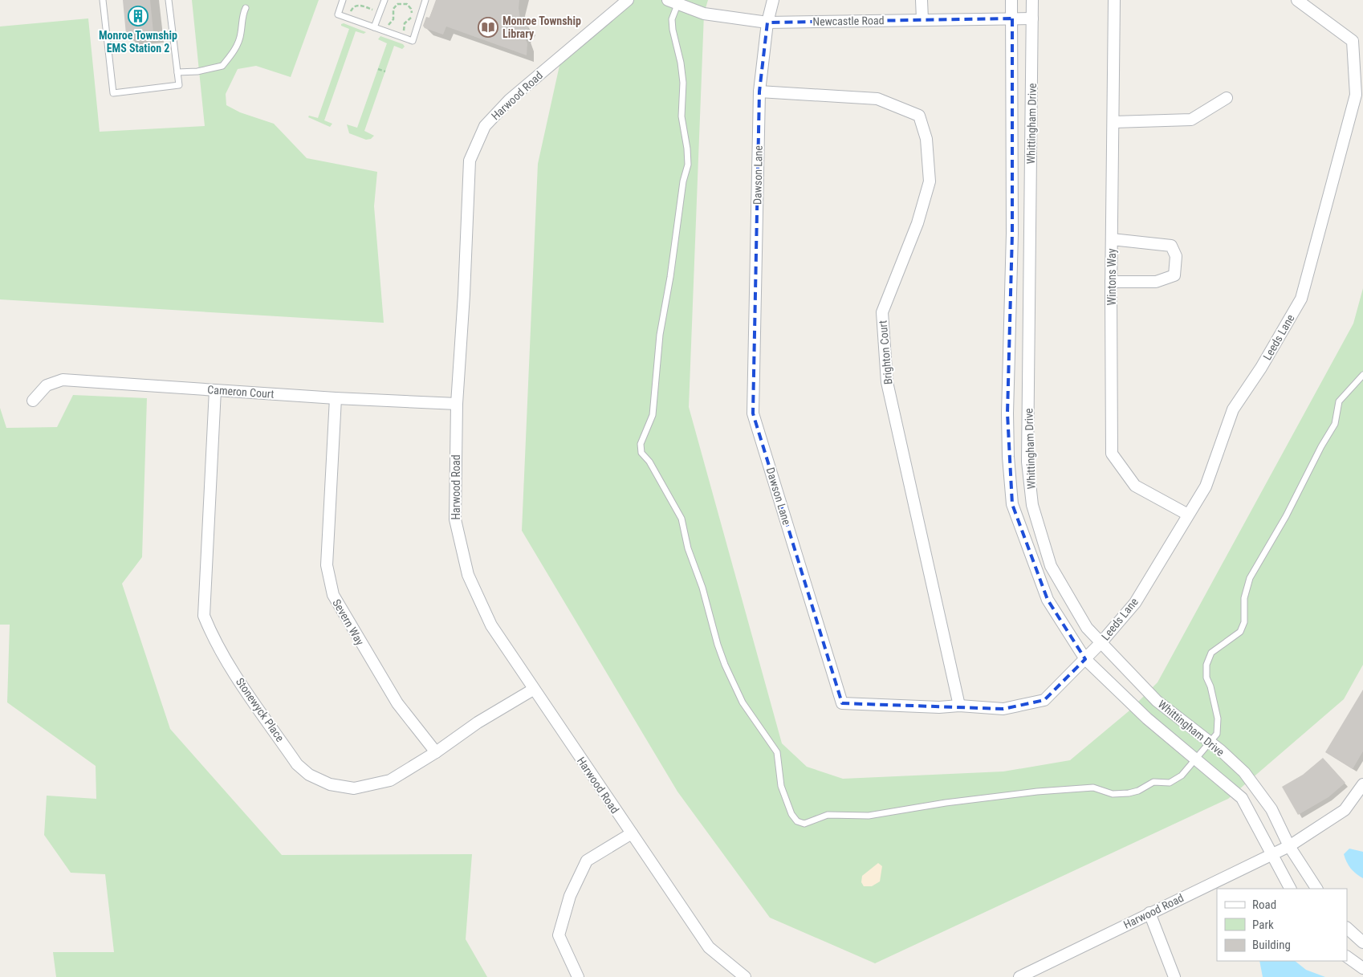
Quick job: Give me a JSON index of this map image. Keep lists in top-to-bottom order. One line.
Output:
{"streets":{"street":["Newcastle Road","Harwood Road","Whittingham Drive","Dawson Lane","Wintons Way","Leeds Lane","Brighton Court","Cameron Court","Severn Way","Stonewyck Place"]},"crossings":[["Newcastle Road","Whittingham Drive"],["Newcastle Road","Dawson Lane"],["Harwood Road","Whittingham Drive"],["Harwood Road","Cameron Court"],["Harwood Road","Stonewyck Place"],["Whittingham Drive","Dawson Lane"],["Whittingham Drive","Leeds Lane"],["Dawson Lane","Leeds Lane"],["Dawson Lane","Brighton Court"],["Wintons Way","Leeds Lane"],["Cameron Court","Severn Way"],["Cameron Court","Stonewyck Place"],["Severn Way","Stonewyck Place"]],"places":{"building":["Monroe Township EMS Station 2"],"library":["Monroe Township Library"]},"legend":["Road","Park","Building"]}
